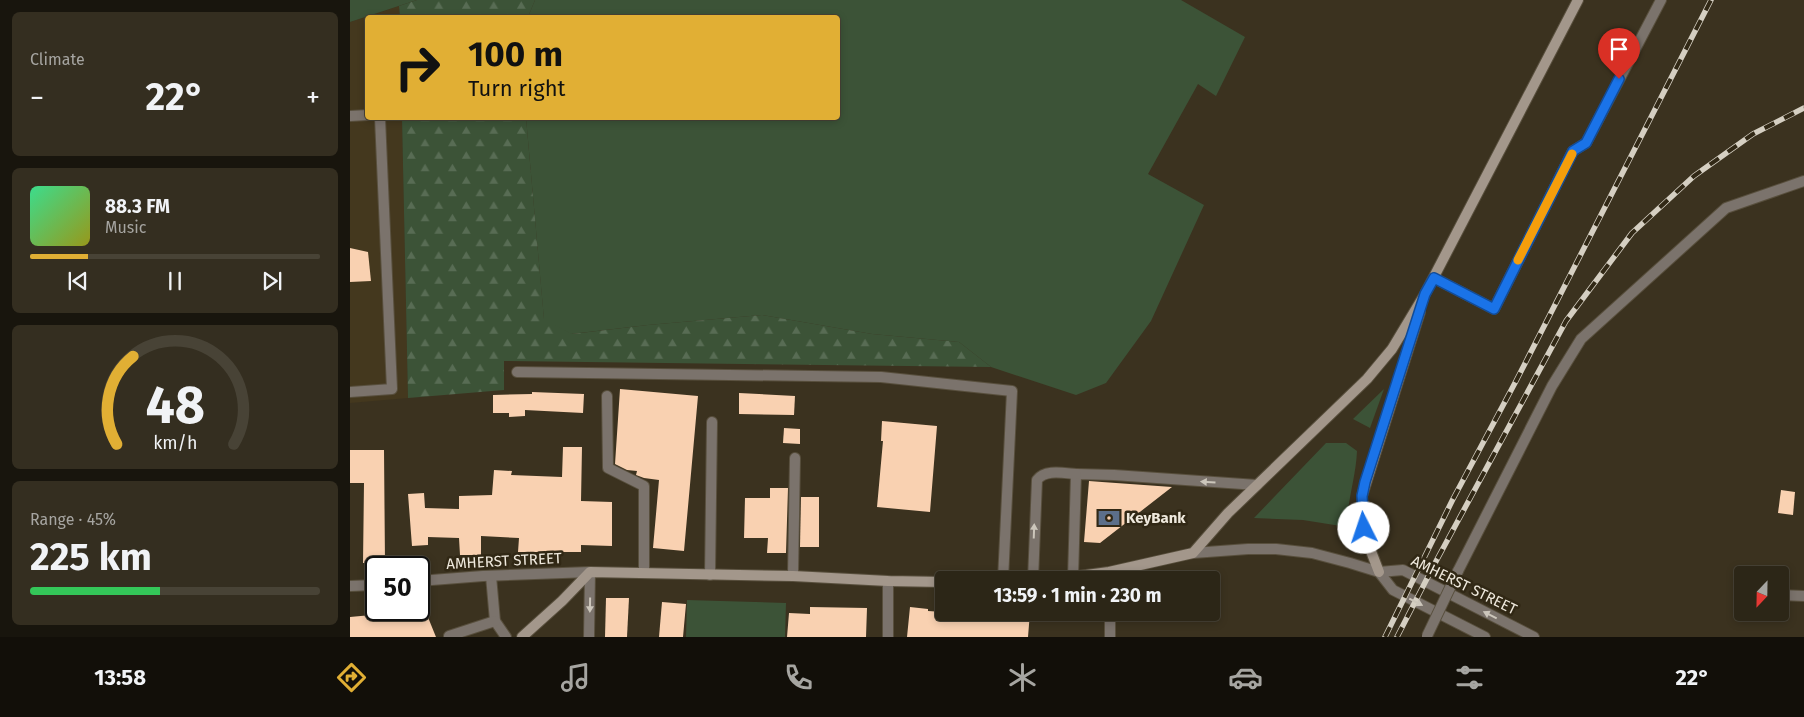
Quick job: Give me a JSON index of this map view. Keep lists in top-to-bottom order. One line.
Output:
{"streets":{"street":["AMHERST STREET"]},"places":{"bank":["KeyBank"]},"north":"bottom","page":{"tile":["Climate",["Range · 45%","225 km"]],"turn":["100 m","Turn right"],"heat":["−","22°","+"],"song":["88.3 FM","Music"],"limit":"50","trip":"13:59 · 1 min · 230 m","tabs":["13:58","22°"],"gauge":["48","km/h"]}}
